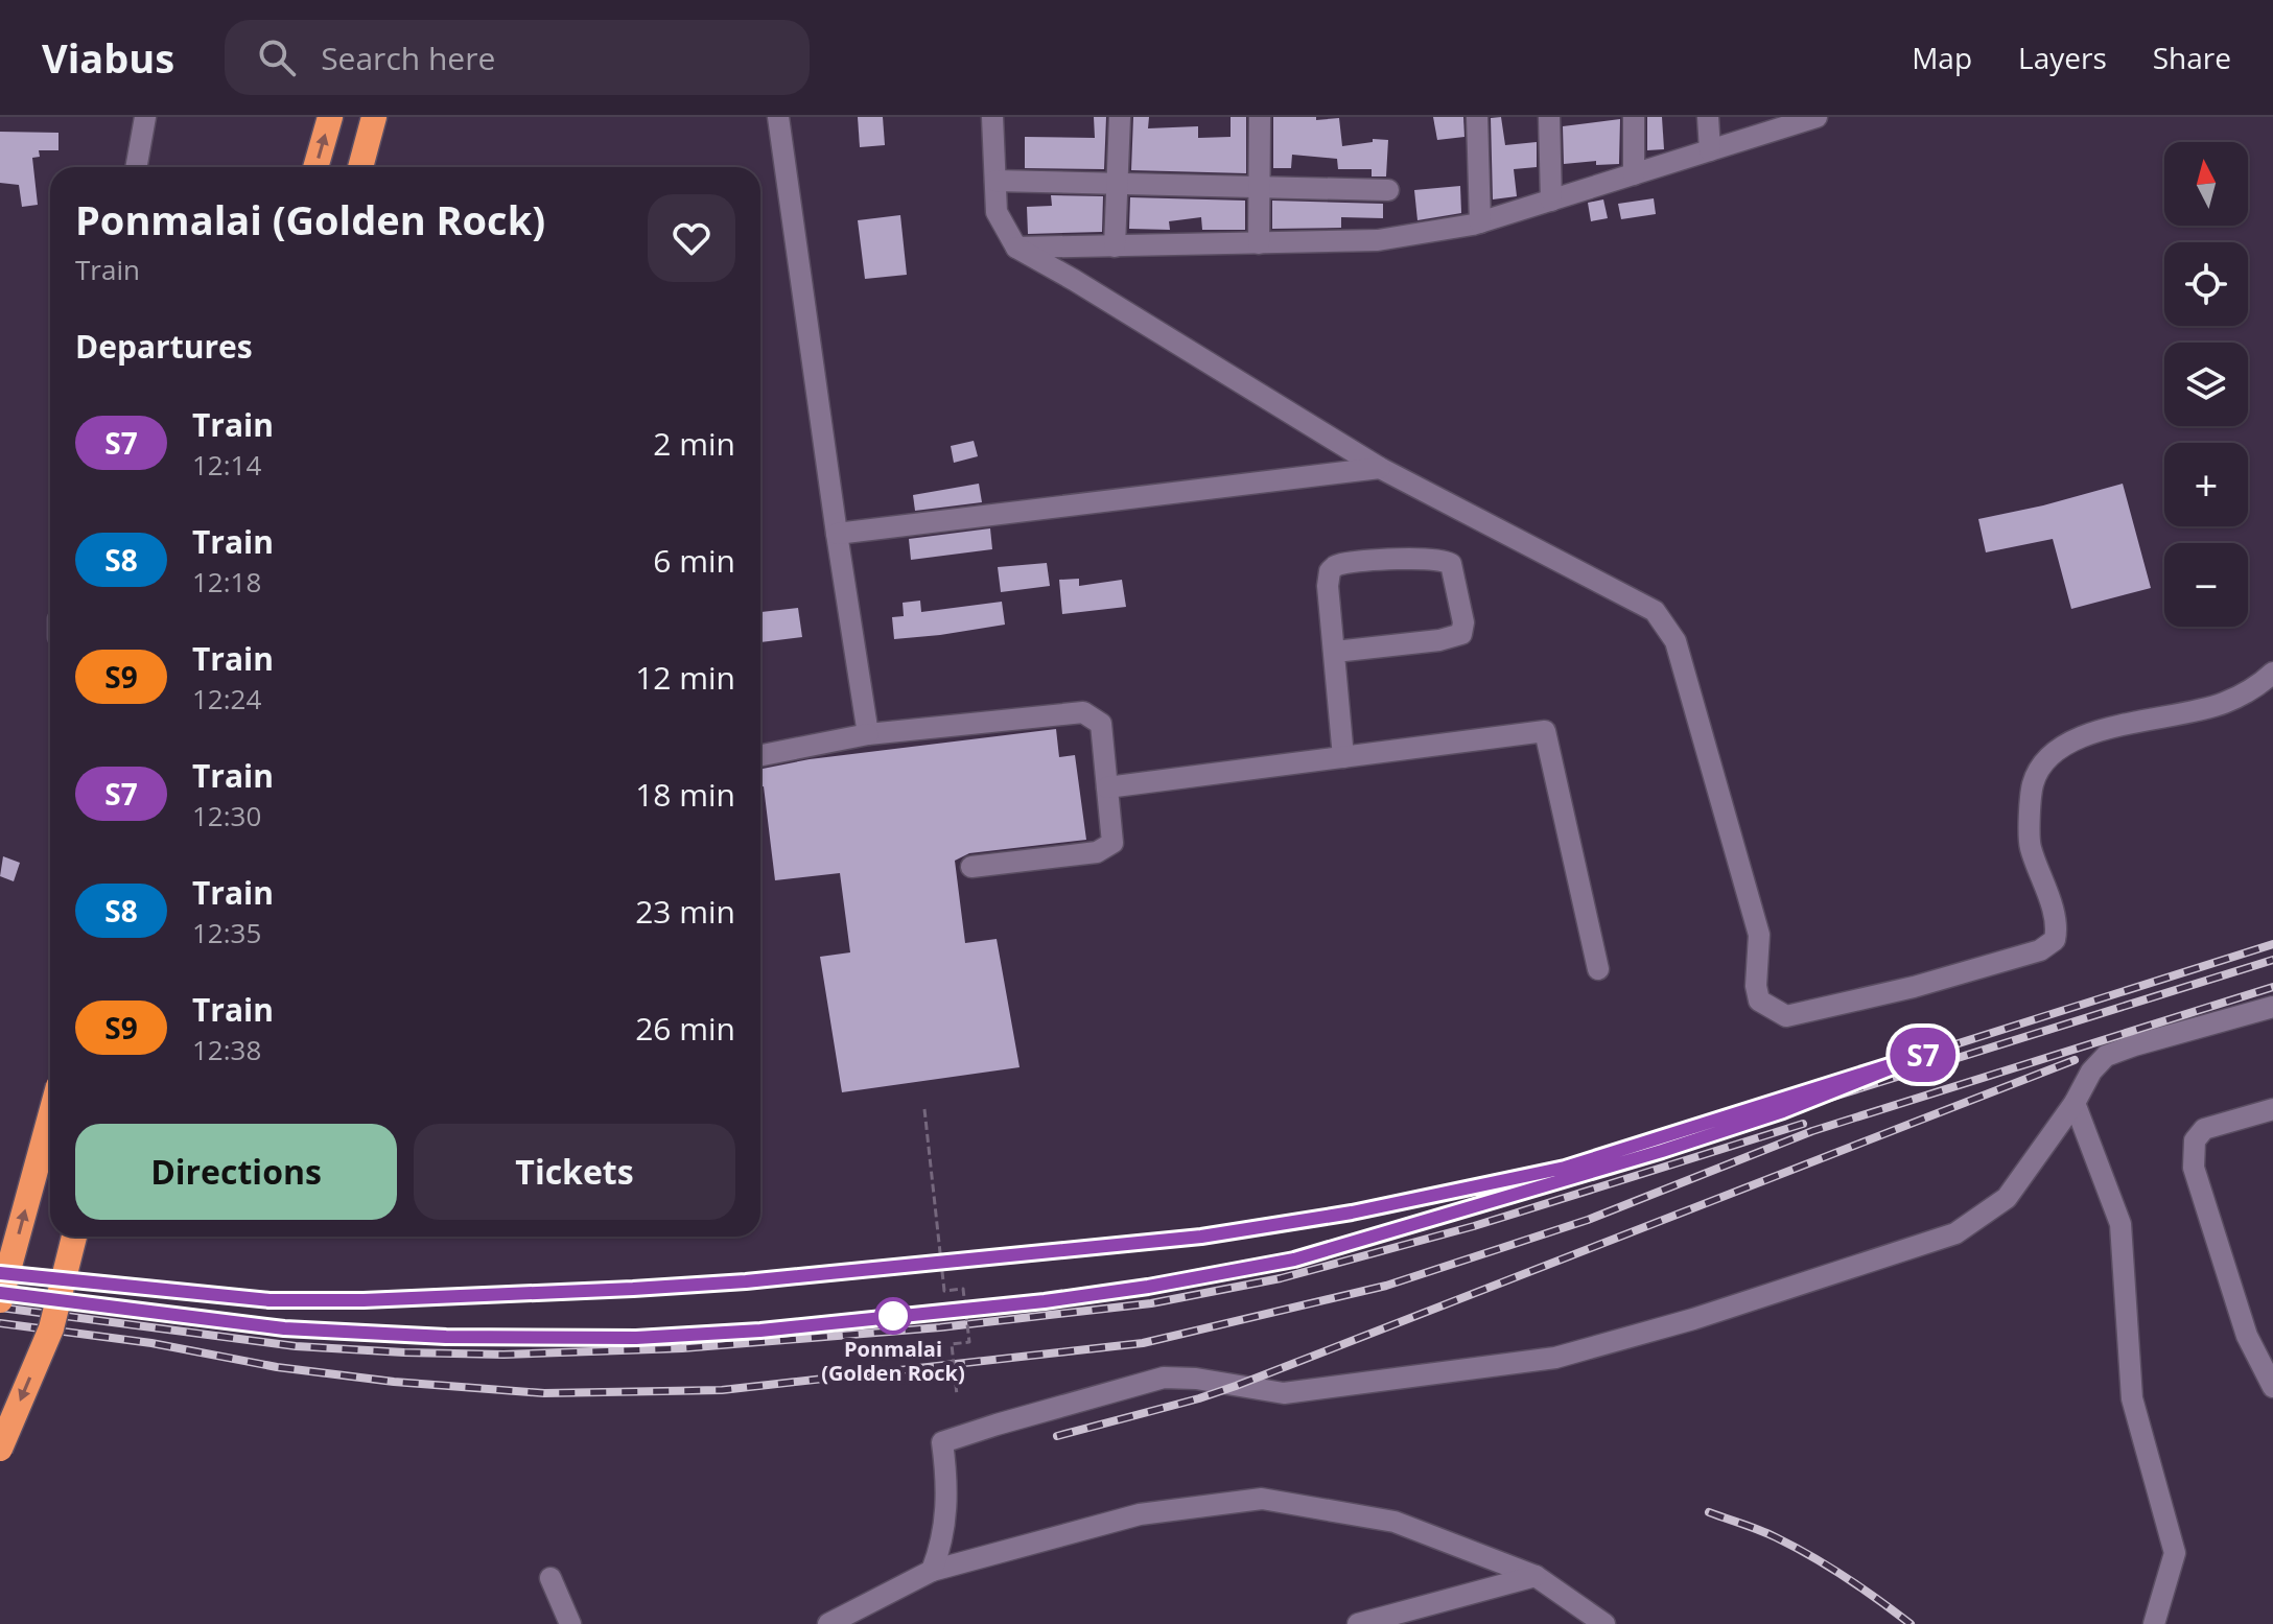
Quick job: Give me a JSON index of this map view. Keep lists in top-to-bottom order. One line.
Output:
{"places":["Ponmalai (Golden Rock)"],"north":"top","page":{"header":"Viabus","search":"Search here","nav":["Map","Layers","Share"],"on_map":"S7","map_buttons":["+","−"],"heading":[["Ponmalai (Golden Rock)","Train"],"Departures"],"list":[{"mark":"S7","name":"Train","note":"12:14","value":"2 min"},{"mark":"S8","name":"Train","note":"12:18","value":"6 min"},{"mark":"S9","name":"Train","note":"12:24","value":"12 min"},{"mark":"S7","name":"Train","note":"12:30","value":"18 min"},{"mark":"S8","name":"Train","note":"12:35","value":"23 min"},{"mark":"S9","name":"Train","note":"12:38","value":"26 min"}],"buttons":["Directions","Tickets"]}}
